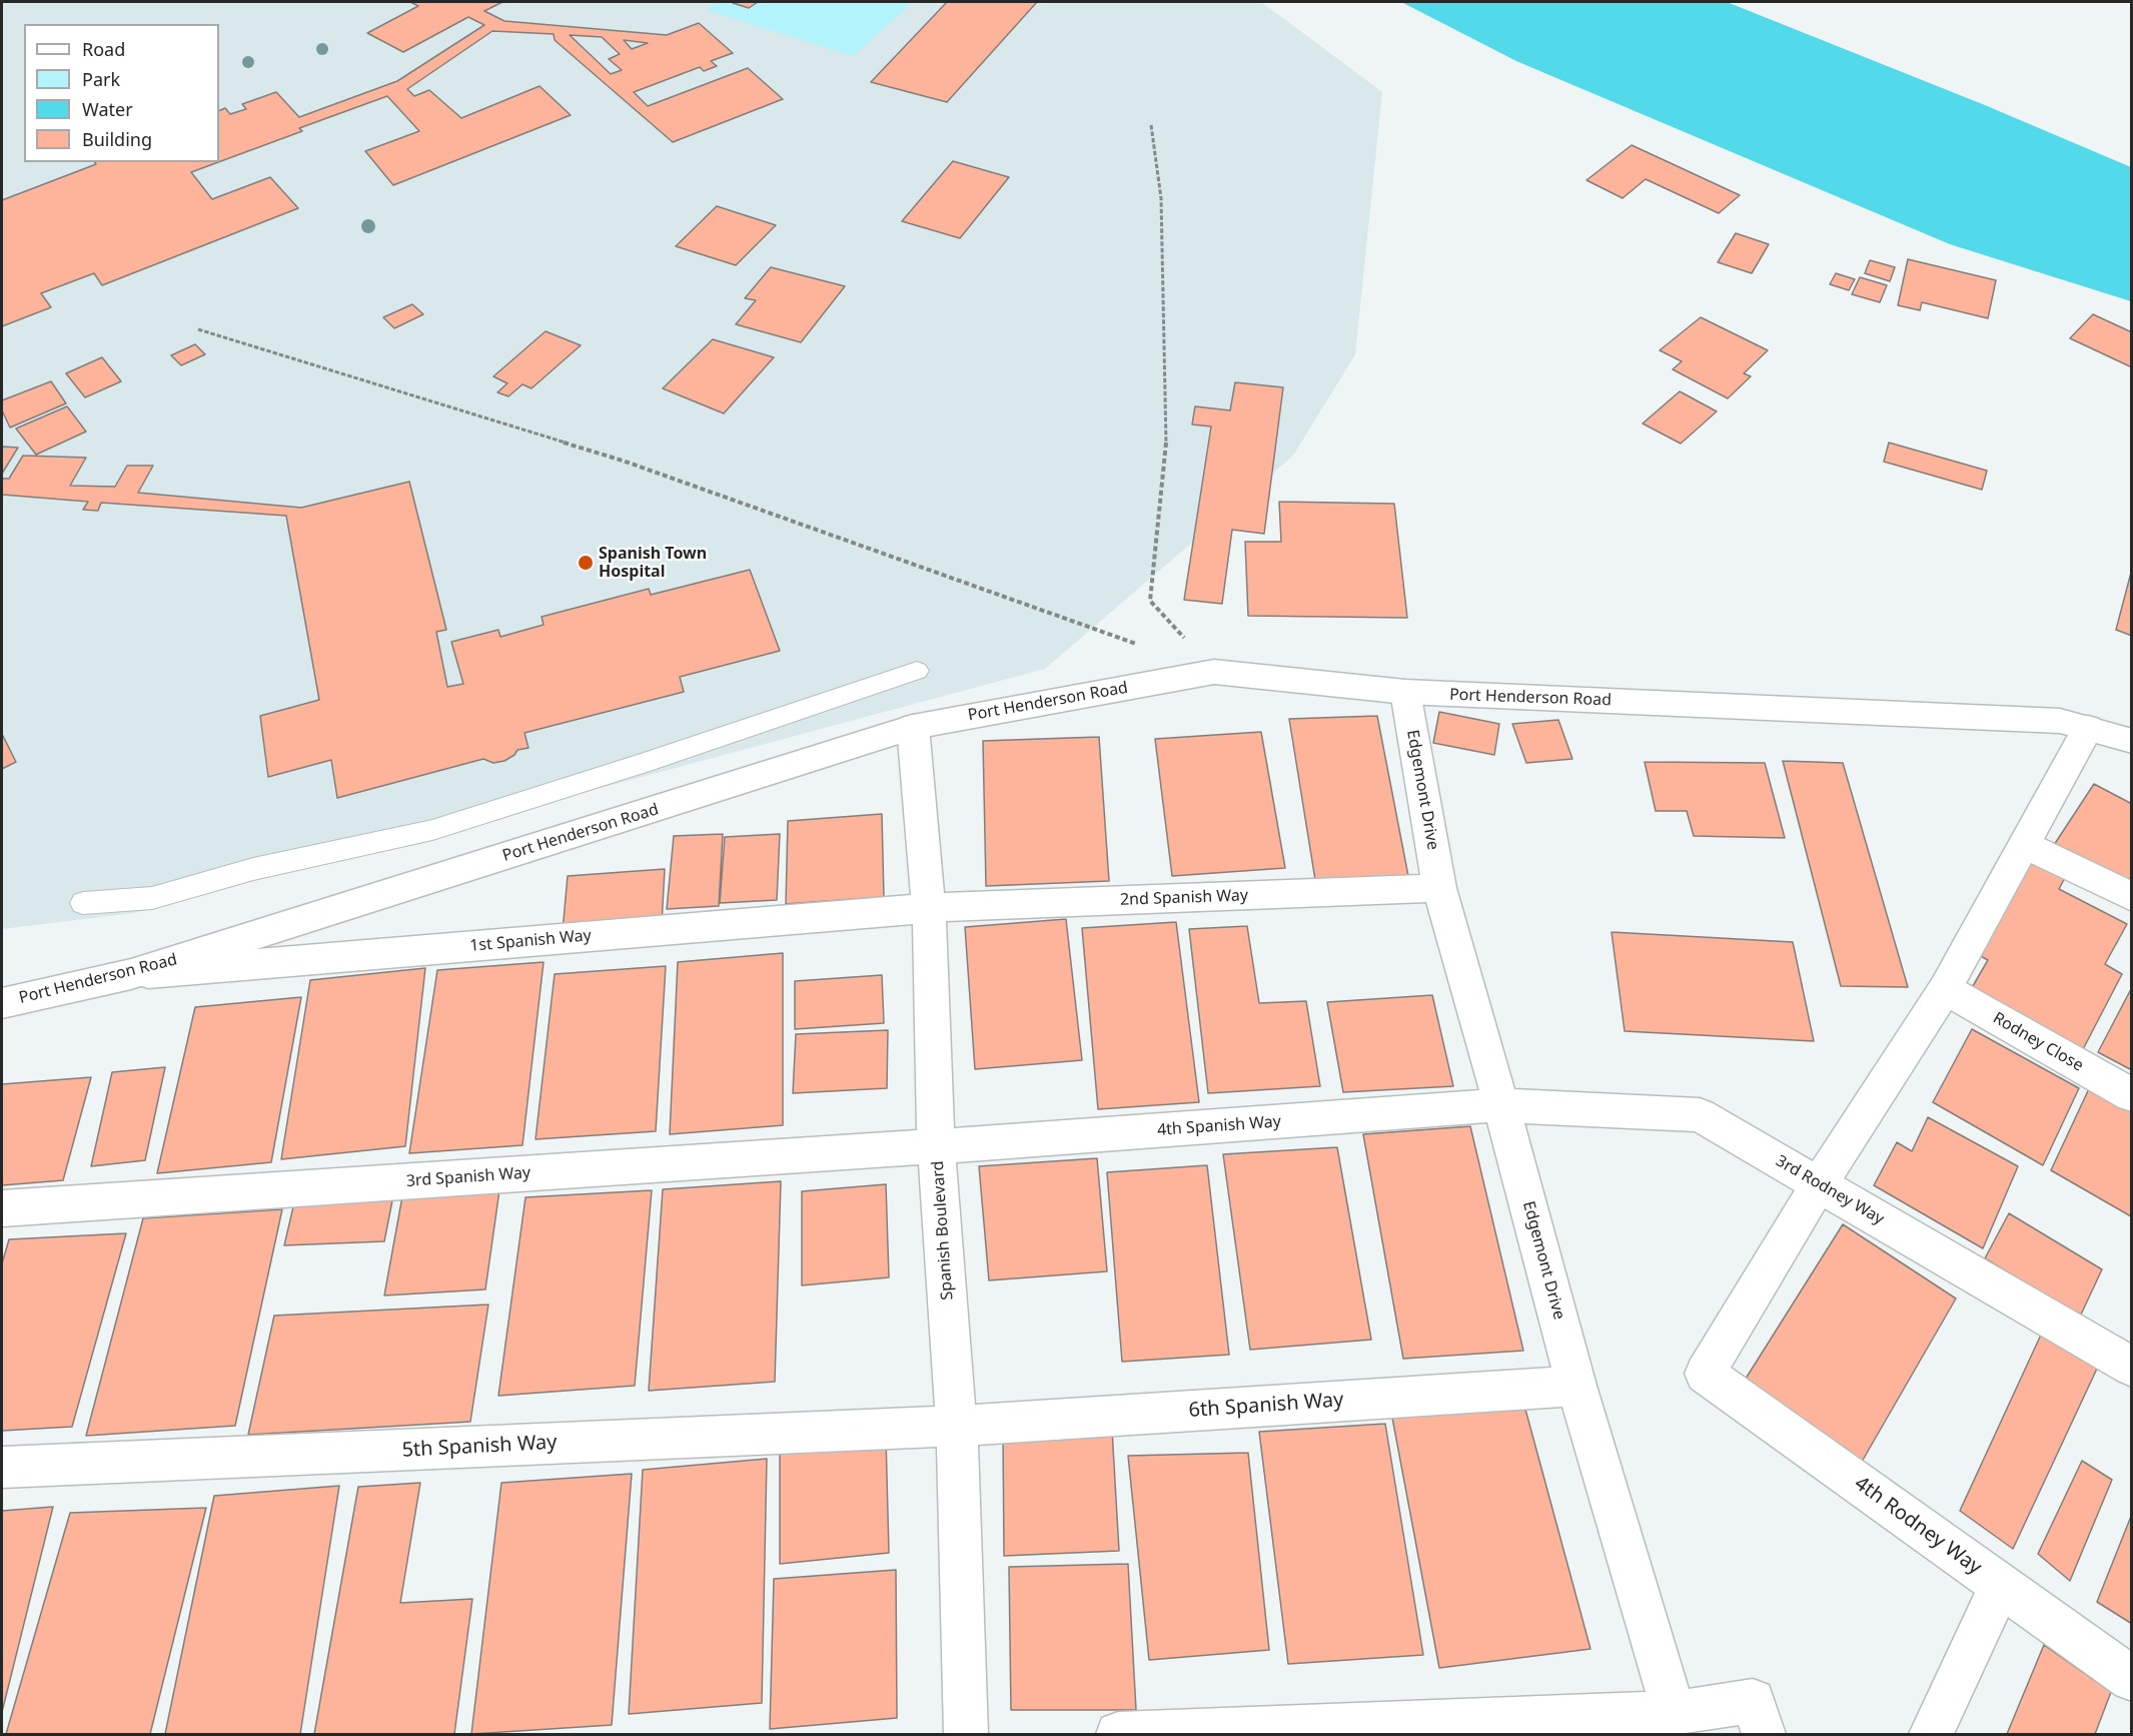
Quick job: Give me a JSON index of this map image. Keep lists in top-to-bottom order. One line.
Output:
{"streets":{"street":["Port Henderson Road","Edgemont Drive","2nd Spanish Way","1st Spanish Way","Rodney Close","4th Spanish Way","3rd Spanish Way","3rd Rodney Way","Spanish Boulevard","6th Spanish Way","5th Spanish Way","4th Rodney Way"]},"crossings":[["Port Henderson Road","Edgemont Drive"],["Port Henderson Road","1st Spanish Way"],["Port Henderson Road","Spanish Boulevard"],["Edgemont Drive","2nd Spanish Way"],["Edgemont Drive","4th Spanish Way"],["Edgemont Drive","3rd Rodney Way"],["Edgemont Drive","6th Spanish Way"],["2nd Spanish Way","1st Spanish Way"],["2nd Spanish Way","Spanish Boulevard"],["1st Spanish Way","Spanish Boulevard"],["4th Spanish Way","3rd Spanish Way"],["4th Spanish Way","3rd Rodney Way"],["4th Spanish Way","Spanish Boulevard"],["3rd Spanish Way","Spanish Boulevard"],["3rd Rodney Way","4th Rodney Way"],["Spanish Boulevard","6th Spanish Way"],["Spanish Boulevard","5th Spanish Way"],["6th Spanish Way","5th Spanish Way"]],"places":["Spanish Town Hospital"],"legend":["Road","Park","Water","Building"]}
